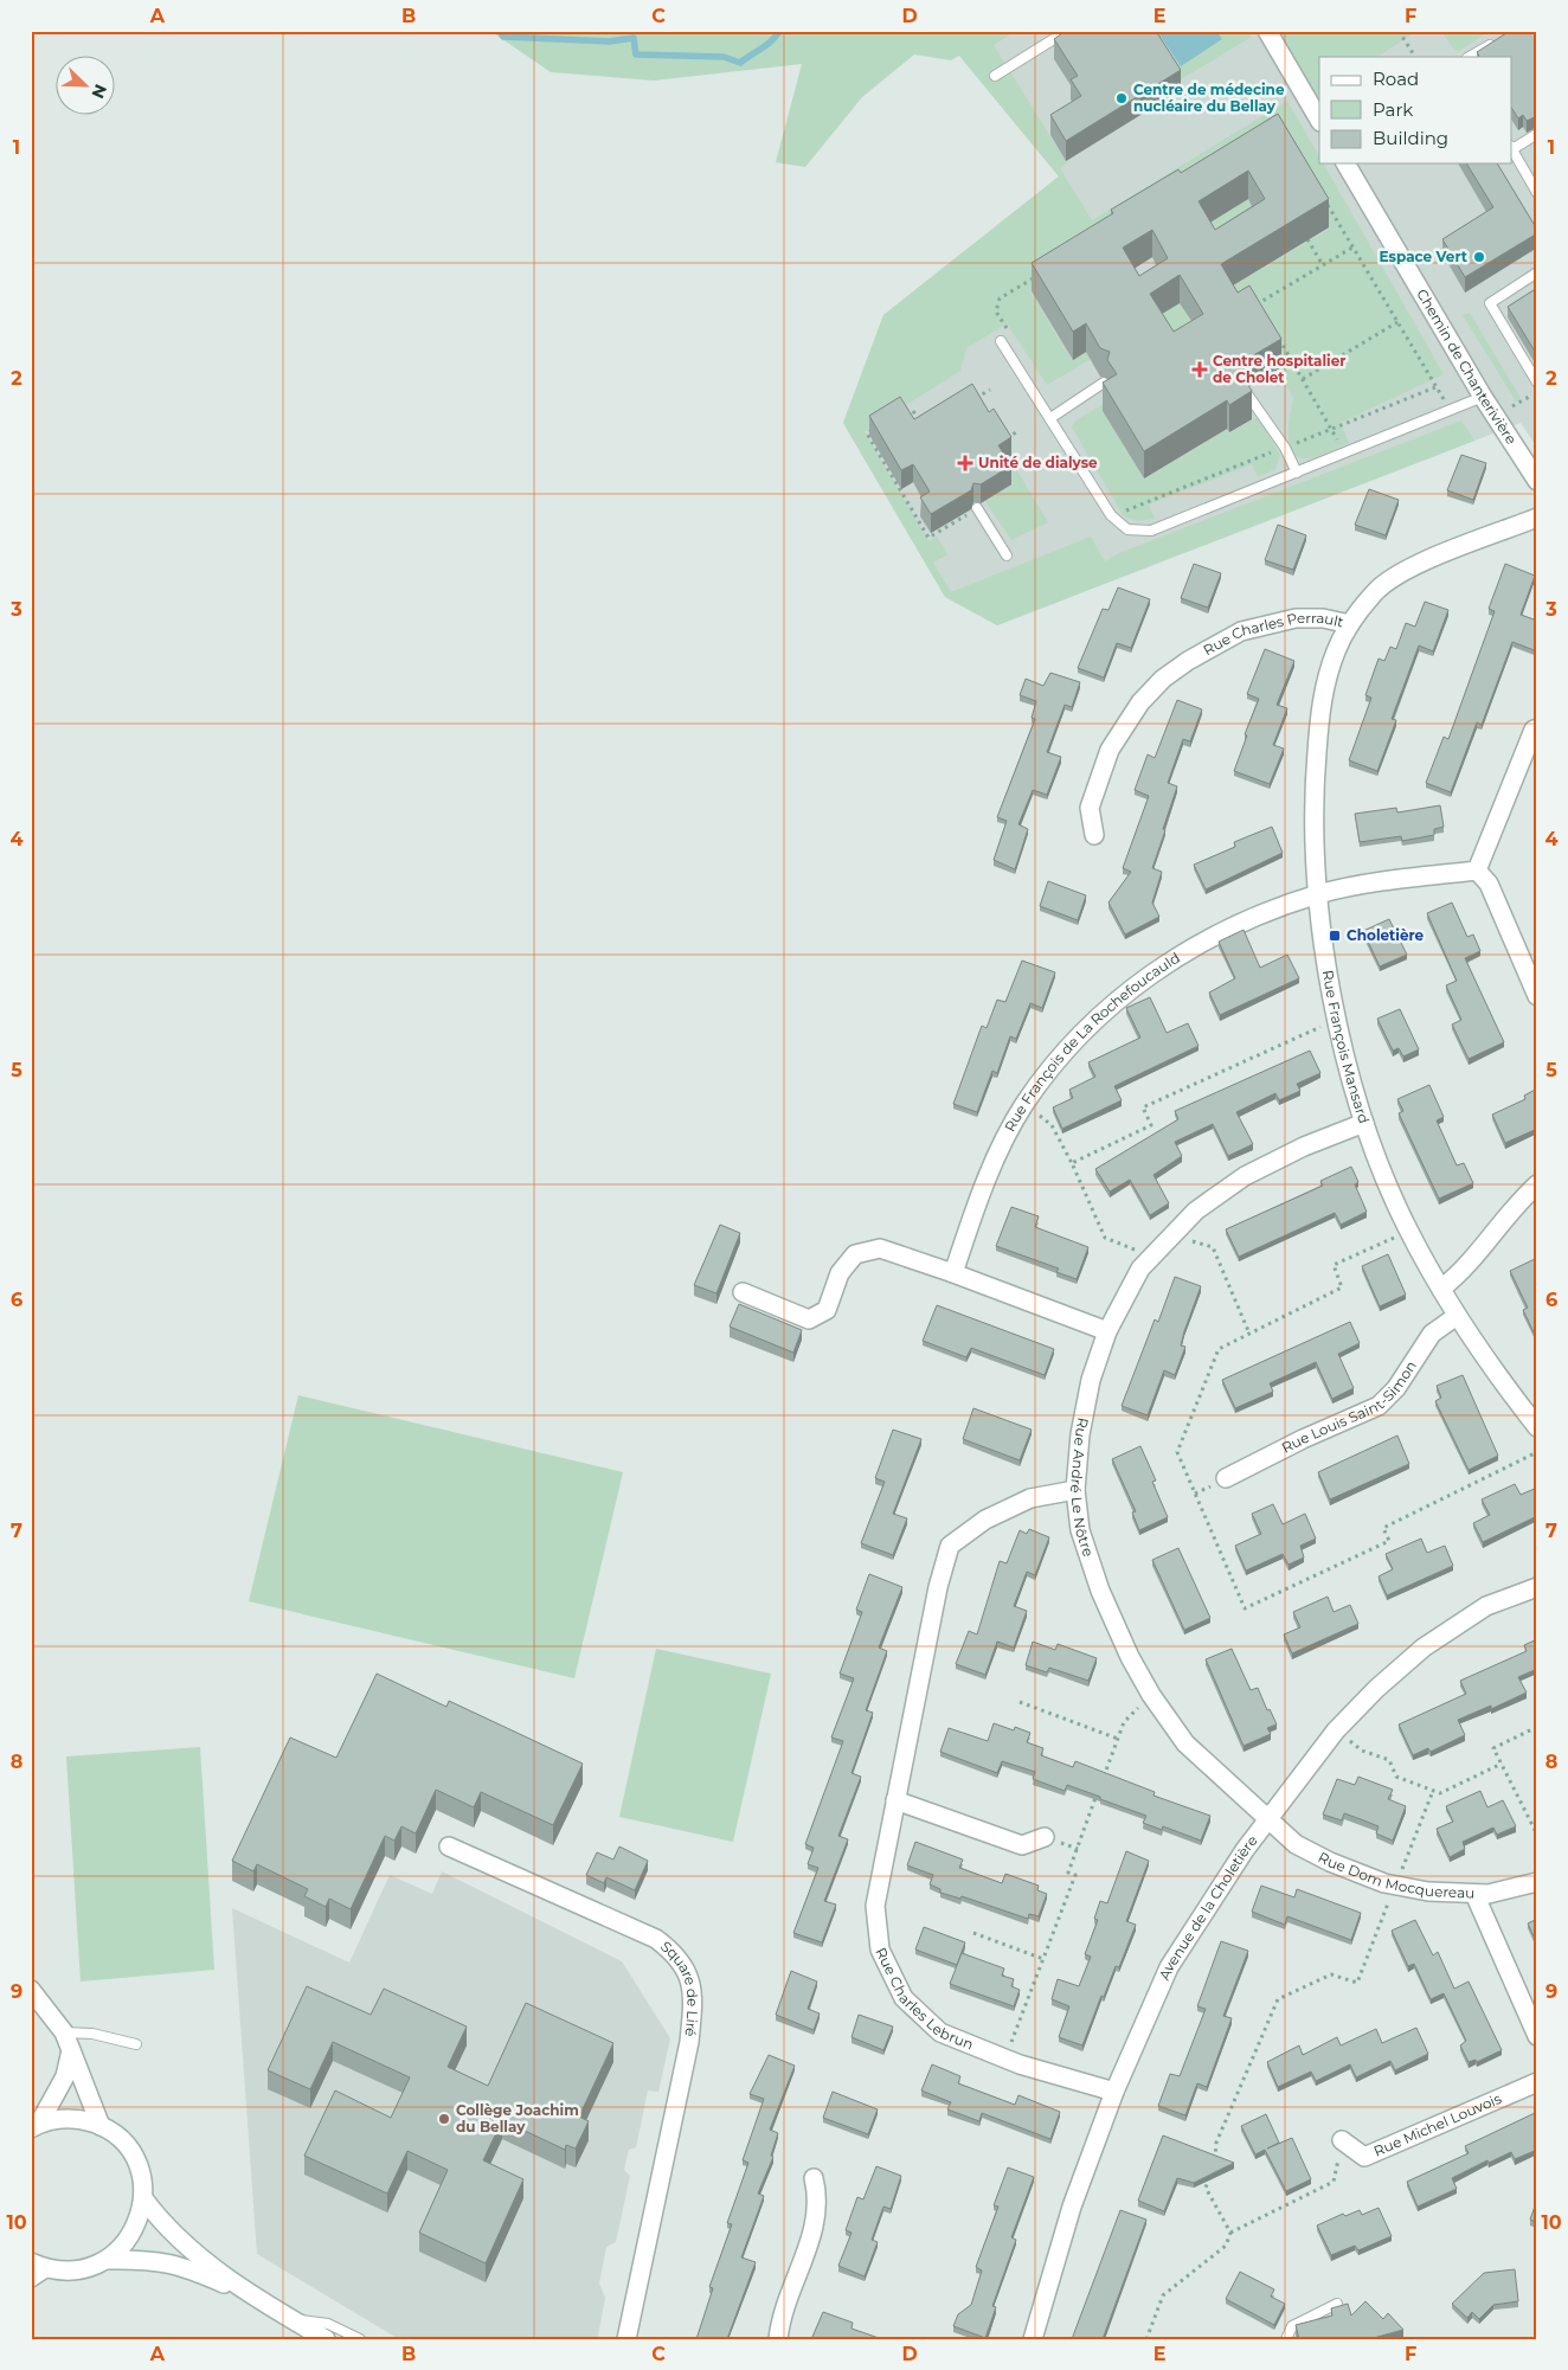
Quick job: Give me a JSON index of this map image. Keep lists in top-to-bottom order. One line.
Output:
{"streets":{"street":["Chemin de Chanterivière","Rue Charles Perrault","Rue François de La Rochefoucauld","Rue François Mansard","Rue Louis Saint-Simon","Rue André Le Nôtre","Rue Dom Mocquereau","Avenue de la Choletière","Square de Liré","Rue Charles Lebrun","Rue Michel Louvois"]},"crossings":[["Rue Charles Perrault","Rue François Mansard"],["Rue François de La Rochefoucauld","Rue François Mansard"],["Rue François Mansard","Rue Louis Saint-Simon"],["Rue François Mansard","Rue André Le Nôtre"],["Rue André Le Nôtre","Rue Dom Mocquereau"],["Rue André Le Nôtre","Avenue de la Choletière"],["Rue André Le Nôtre","Rue Charles Lebrun"],["Rue Dom Mocquereau","Avenue de la Choletière"],["Avenue de la Choletière","Rue Charles Lebrun"]],"places":{"other":["Centre de médecine nucléaire du Bellay","Espace Vert","Collège Joachim du Bellay"],"health":["Centre hospitalier de Cholet","Unité de dialyse"],"transit":["Choletière"]},"legend":["Road","Park","Building"],"north":"bottom right","grid":{"columns":["A","B","C","D","E","F"],"rows":["1","2","3","4","5","6","7","8","9","10"]}}
